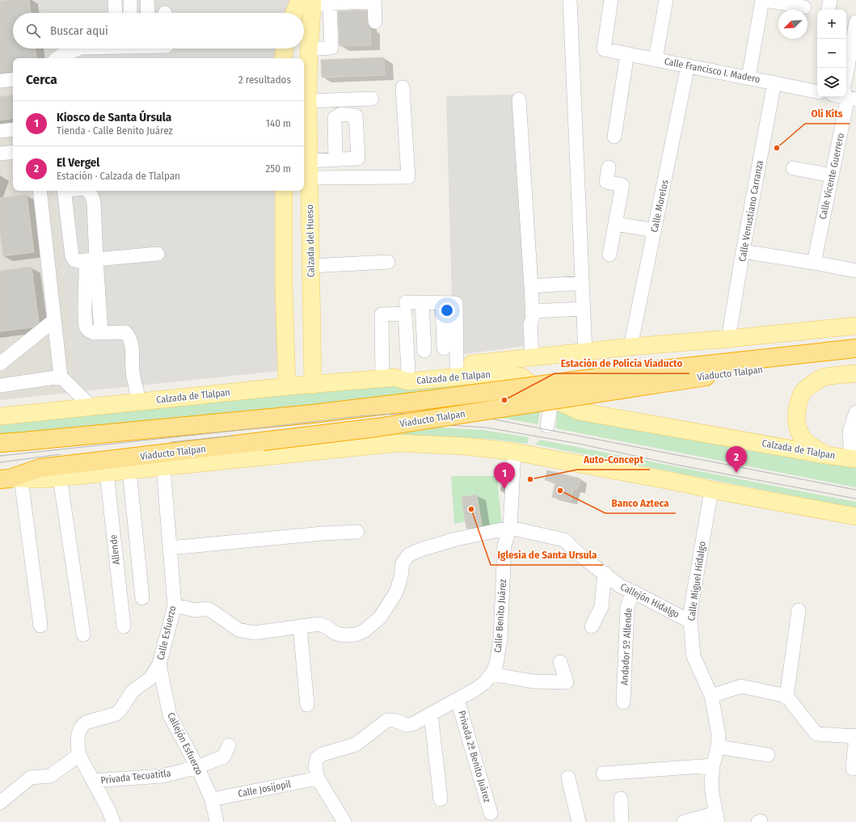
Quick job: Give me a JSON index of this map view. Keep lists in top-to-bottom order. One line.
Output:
{"streets":{"highway":["Viaducto Tlalpan"],"main road":["Calzada del Hueso","Calzada de Tlalpan"],"street":["Calle Francisco I. Madero","Calle Vicente Guerrero","Calle Morelos","Calle Venustiano Carranza","Allende","Calle Miguel Hidalgo","Callejón Hidalgo","Calle Benito Juárez","Calle Esfuerzo","Andador 5º Allende","Callejón Esfuerzo","Privada 2ª Benito Juárez","Privada Tecuatitla","Calle Josijopil"]},"crossings":[["Calle Francisco I. Madero","Calle Morelos"],["Calle Francisco I. Madero","Calle Venustiano Carranza"],["Calzada del Hueso","Calzada de Tlalpan"],["Calle Miguel Hidalgo","Callejón Hidalgo"],["Callejón Hidalgo","Calle Benito Juárez"],["Callejón Hidalgo","Andador 5º Allende"],["Calle Benito Juárez","Privada 2ª Benito Juárez"],["Calle Benito Juárez","Calle Josijopil"],["Calle Esfuerzo","Callejón Esfuerzo"],["Calle Esfuerzo","Privada Tecuatitla"],["Callejón Esfuerzo","Privada Tecuatitla"],["Callejón Esfuerzo","Calle Josijopil"]],"places":["Oli Kits","Estación de Policía Viaducto","Auto-Concept","Banco Azteca","Iglesia de Santa Ursula"],"north":"bottom left","page":{"map_buttons":["+","−"],"search":"Buscar aquí","heading":["Cerca","2 resultados"],"list":[{"mark":"1","name":"Kiosco de Santa Úrsula","note":"Tienda · Calle Benito Juárez","value":"140 m"},{"mark":"2","name":"El Vergel","note":"Estación · Calzada de Tlalpan","value":"250 m"}],"pins":["2","1"]}}
